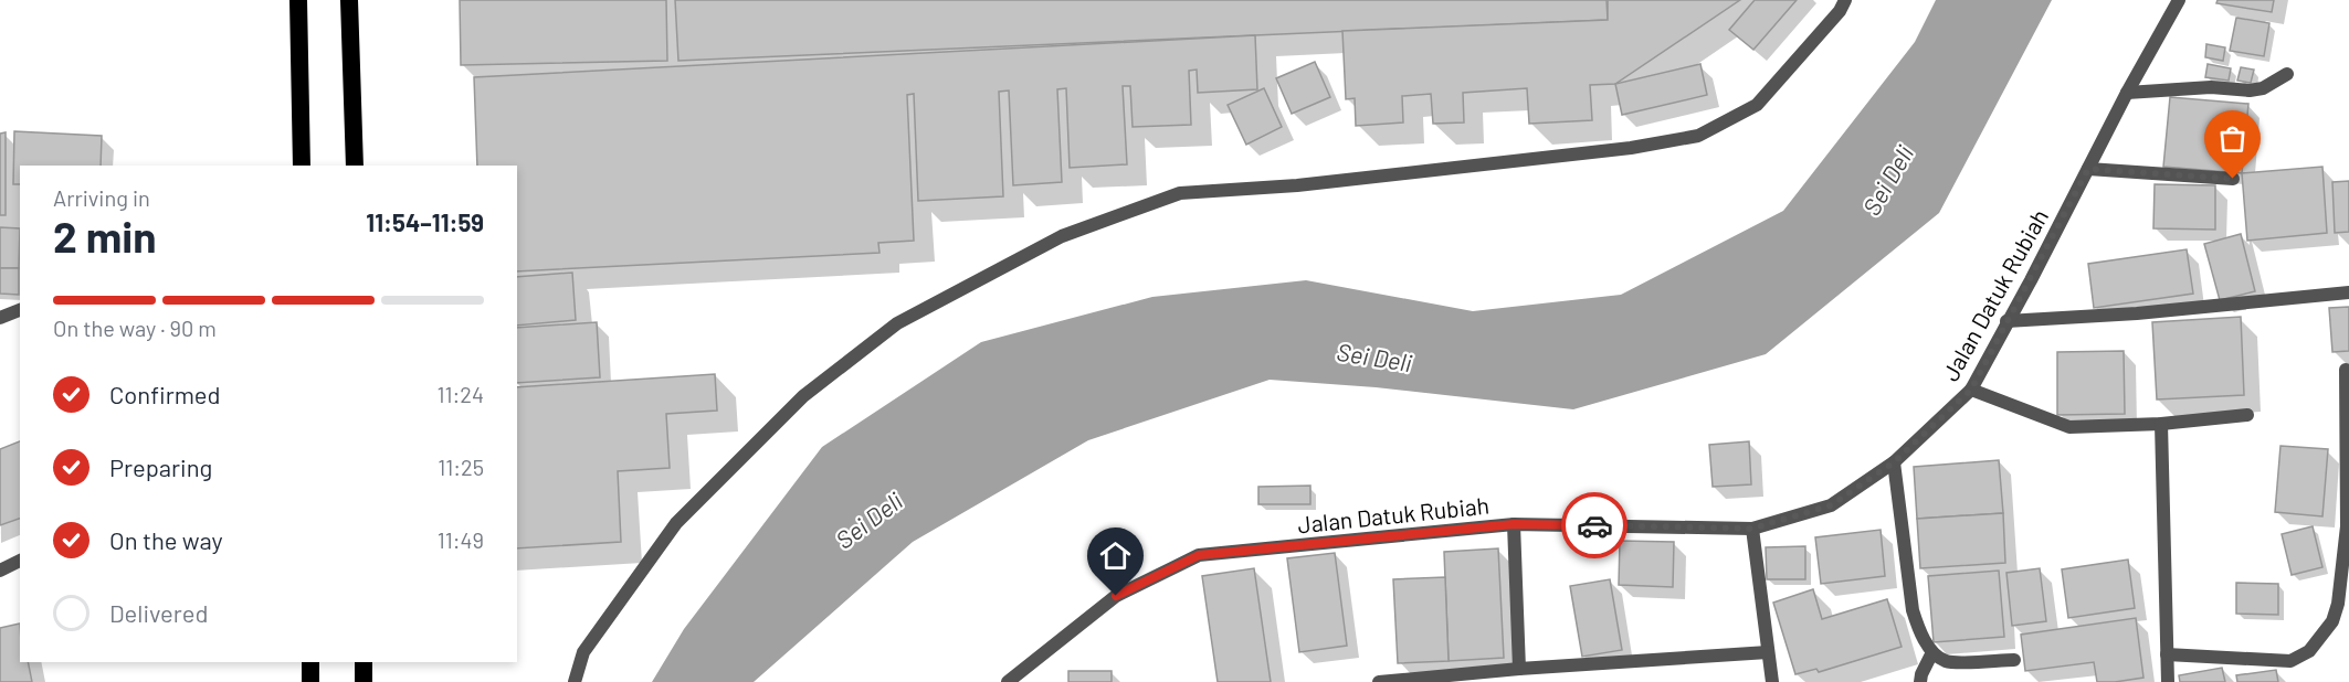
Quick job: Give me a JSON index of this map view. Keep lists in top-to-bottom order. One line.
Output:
{"streets":{"street":["Jalan Datuk Rubiah"]},"water":["Sei Deli"],"page":{"heading":["2 min","Arriving in","11:54–11:59"],"bar":"On the way · 90 m","list":[["Confirmed","11:24"],["Preparing","11:25"],["On the way","11:49"],"Delivered"]}}
